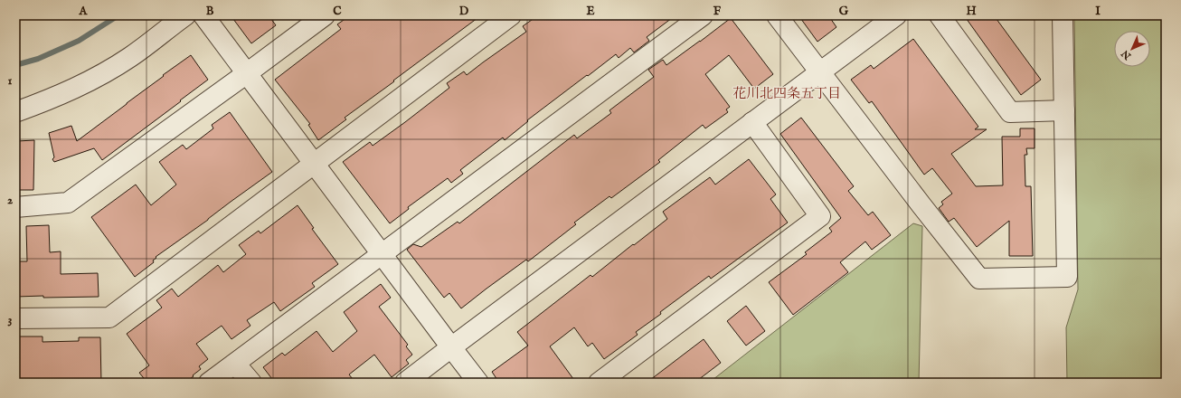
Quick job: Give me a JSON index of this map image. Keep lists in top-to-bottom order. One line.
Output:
{"districts":["花川北四条五丁目"],"north":"bottom left","grid":{"columns":["A","B","C","D","E","F","G","H","I"],"rows":["1","2","3"]}}
